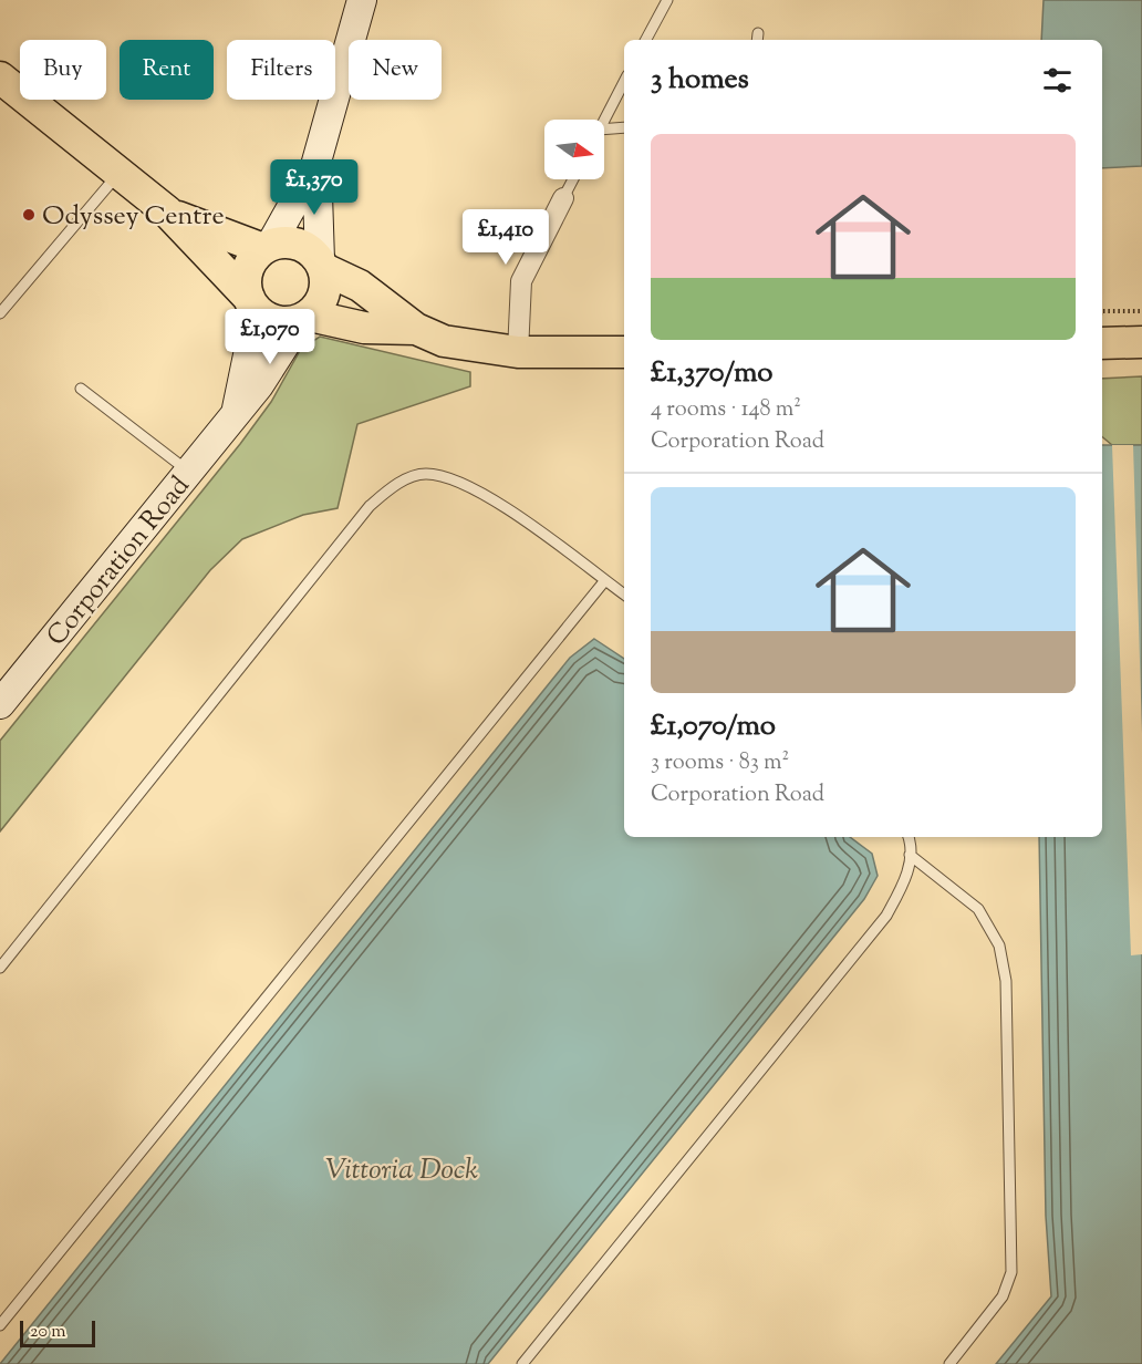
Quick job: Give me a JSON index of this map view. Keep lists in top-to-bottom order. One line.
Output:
{"streets":{"main road":["Corporation Road"]},"water":["Vittoria Dock"],"places":["Odyssey Centre"],"scale_bar":"20 m","north":"right","page":{"chip":["Buy","Rent","Filters","New"],"heading":"3 homes","list":[{"name":"£1,370/mo","note":"4 rooms · 148 m² · Corporation Road"},{"name":"£1,070/mo","note":"3 rooms · 83 m² · Corporation Road"}],"price":["£1,370","£1,410","£1,070"],"scale":"20 m"}}
